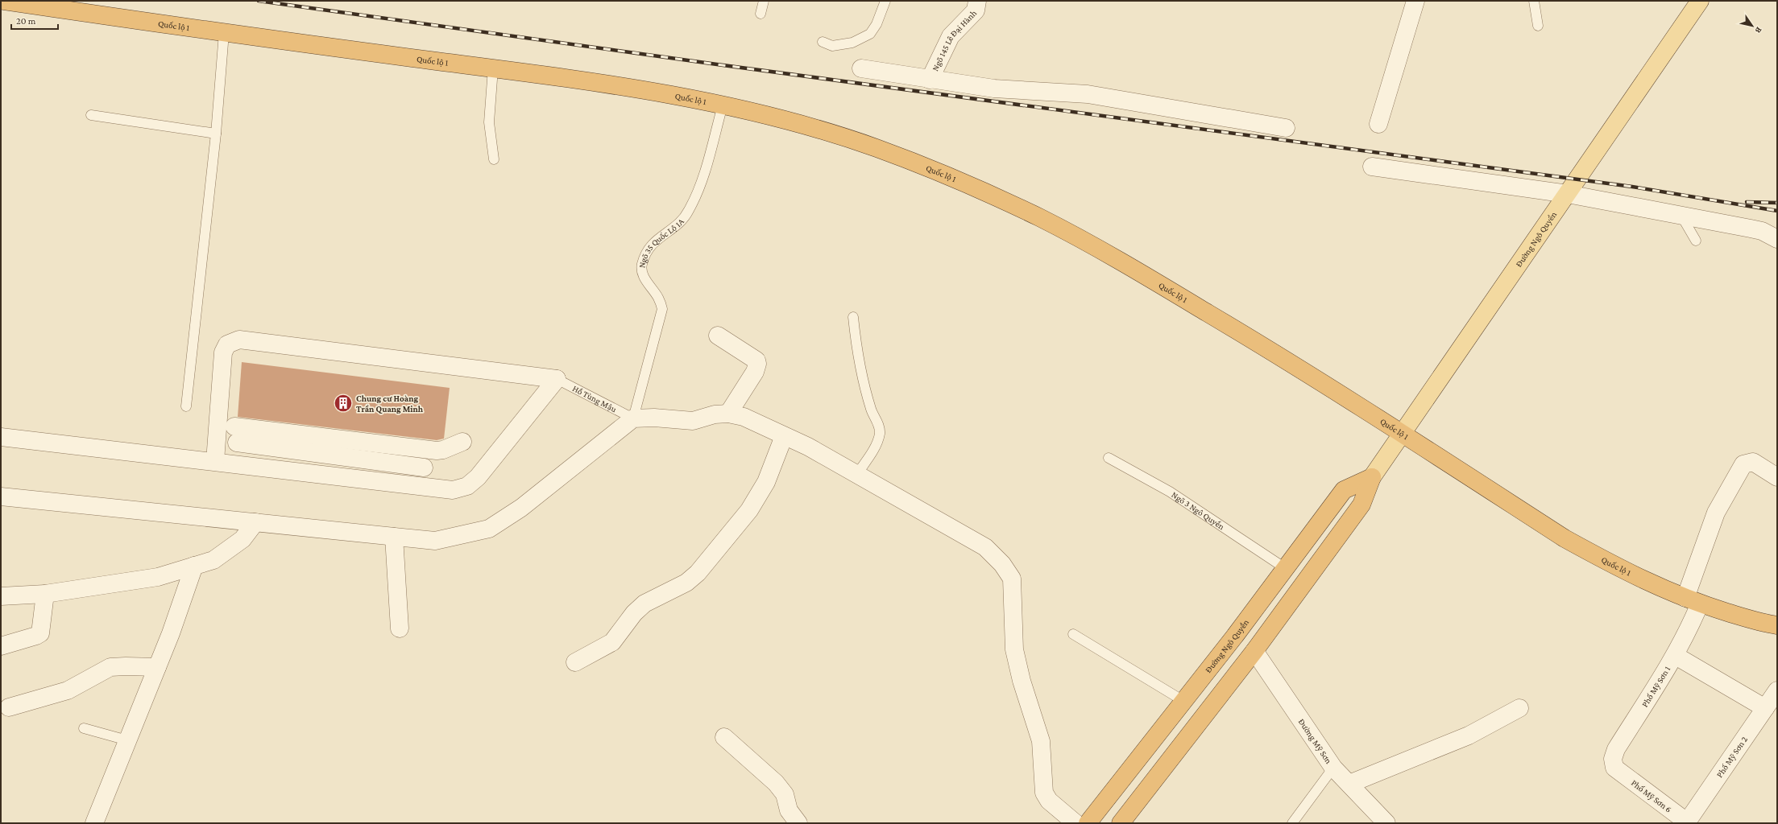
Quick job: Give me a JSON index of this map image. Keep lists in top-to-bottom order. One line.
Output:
{"streets":{"highway":["Quốc lộ 1","Đường Ngô Quyền"],"street":["Ngõ 145 Lê Đại Hành","Phố Mỹ Sơn 1","Đường Mỹ Sơn","Phố Mỹ Sơn 2","Phố Mỹ Sơn 6"],"lane":["Ngõ 35 Quốc Lộ 1A","Hồ Tùng Mậu","Ngõ 3 Ngô Quyền"]},"crossings":[["Quốc lộ 1","Đường Ngô Quyền"],["Quốc lộ 1","Ngõ 35 Quốc Lộ 1A"],["Quốc lộ 1","Phố Mỹ Sơn 1"],["Đường Ngô Quyền","Ngõ 3 Ngô Quyền"],["Đường Ngô Quyền","Đường Mỹ Sơn"],["Ngõ 35 Quốc Lộ 1A","Hồ Tùng Mậu"],["Phố Mỹ Sơn 1","Phố Mỹ Sơn 6"],["Phố Mỹ Sơn 2","Phố Mỹ Sơn 6"]],"places":{"building":["Chung cư Hoàng Trần Quang Minh"]},"scale_bar":"20 m","north":"bottom right"}
